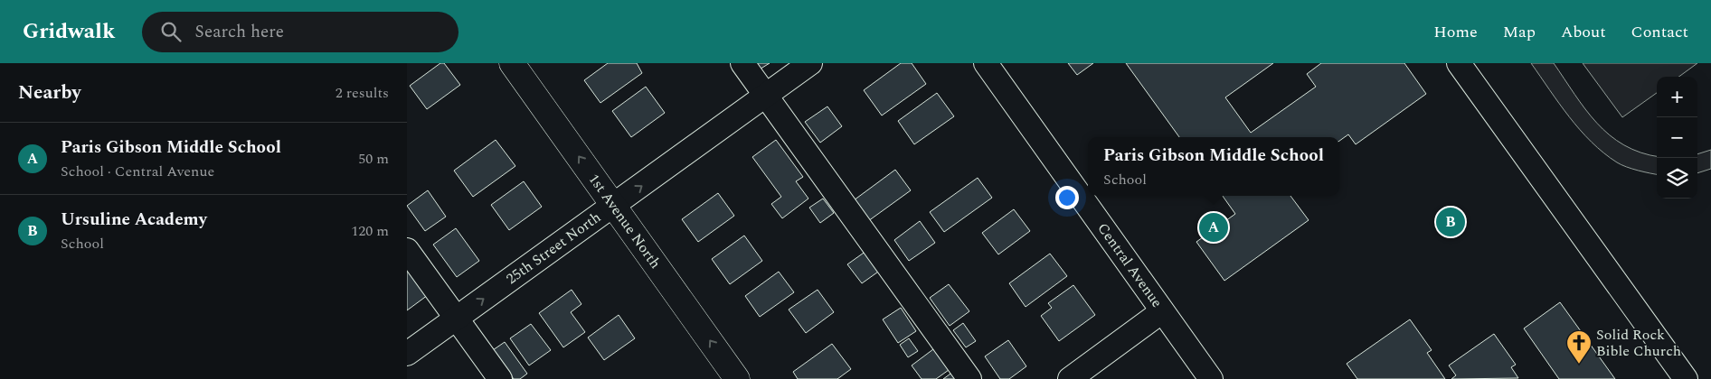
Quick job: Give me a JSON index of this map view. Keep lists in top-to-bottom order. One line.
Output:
{"streets":{"main road":["1st Avenue North"],"street":["25th Street North","Central Avenue"]},"crossings":[["1st Avenue North","25th Street North"]],"one_way":["1st Avenue North","25th Street North"],"places":{"church":["Solid Rock Bible Church"]},"page":{"header":"Gridwalk","search":"Search here","nav":["Home","Map","About","Contact"],"heading":["Nearby","2 results"],"map_buttons":["+","−"],"list":[{"mark":"A","name":"Paris Gibson Middle School","note":"School · Central Avenue","value":"50 m"},{"mark":"B","name":"Ursuline Academy","note":"School","value":"120 m"}],"popup":["Paris Gibson Middle School","School"],"pins":["B","A"]}}
